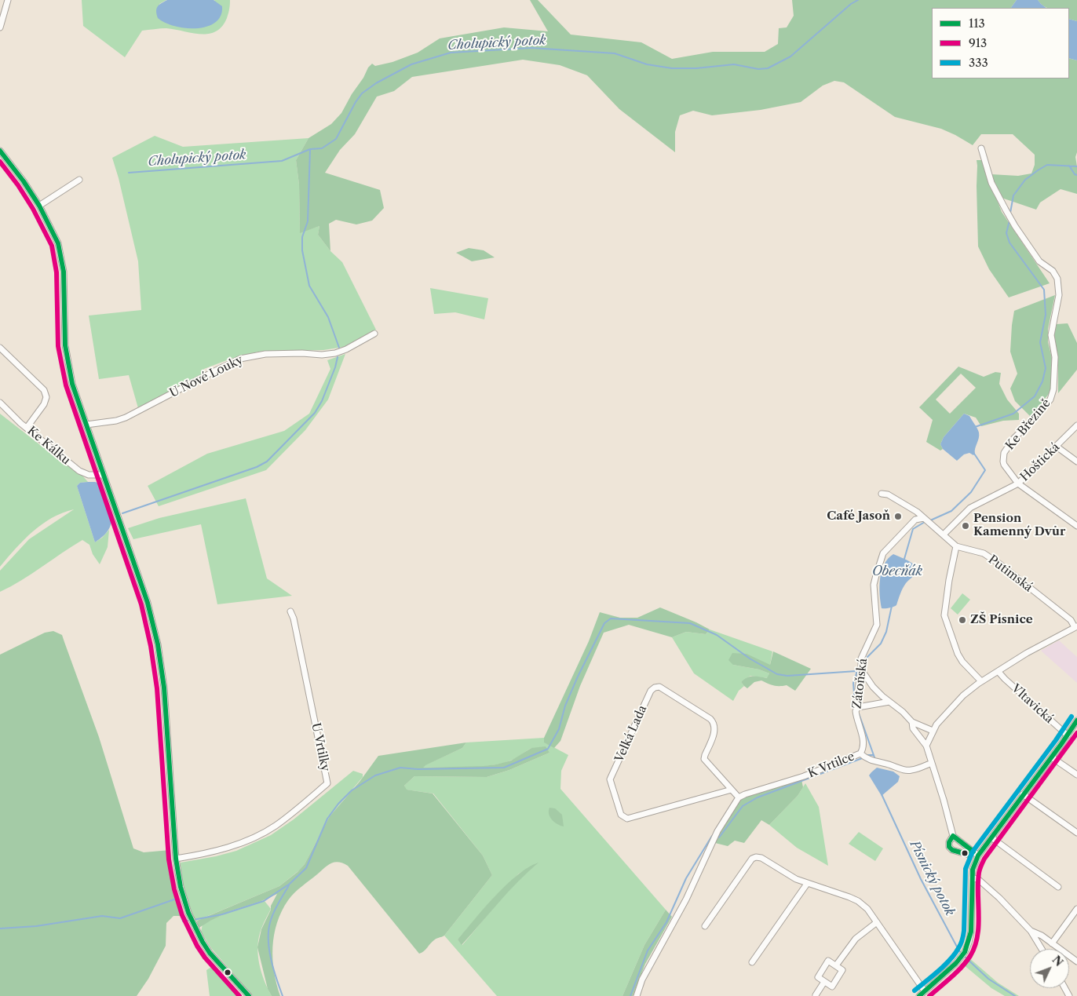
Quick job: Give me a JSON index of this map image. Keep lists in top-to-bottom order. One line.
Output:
{"streets":{"street":["U Nové Louky","Ke Březině","Ke Kálku","Hoštická","Putimská","Zátoňská","Vltavická","Velká Lada","U Vrtilky","K Vrtilce"]},"crossings":[["Ke Březině","Hoštická"],["Hoštická","Putimská"],["Putimská","Zátoňská"],["Zátoňská","K Vrtilce"],["Velká Lada","K Vrtilce"]],"water":["Cholupický potok","Obecňák","Písnický potok"],"places":["Café Jasoň","Pension Kamenný Dvůr","ZŠ Písnice"],"lines":["transit line 113","transit line 913","transit line 333"],"legend":["113","913","333"],"north":"top right"}
